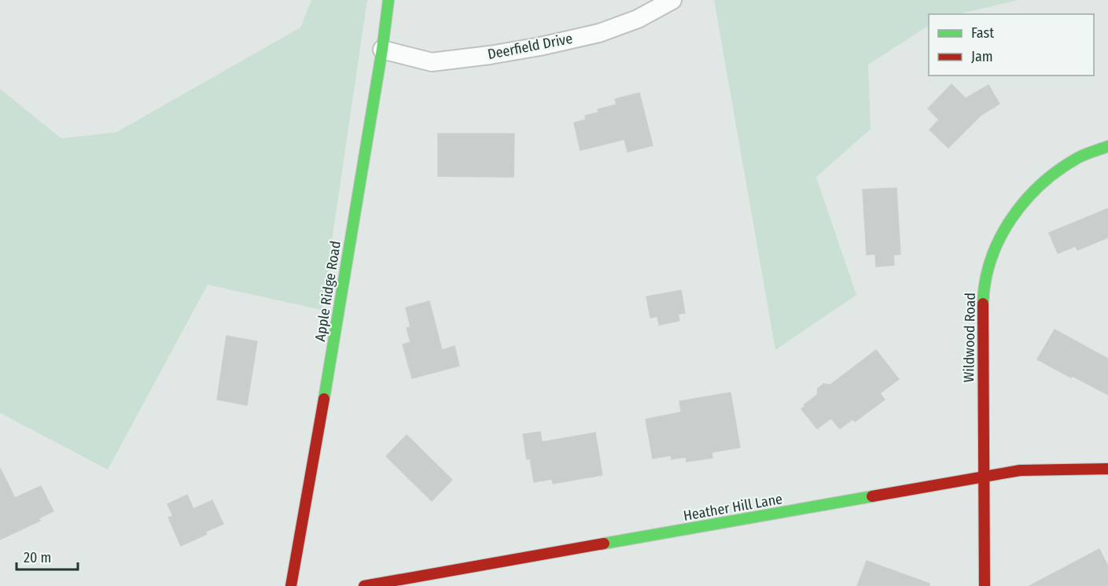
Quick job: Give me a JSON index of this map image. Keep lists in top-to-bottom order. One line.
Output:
{"streets":{"street":["Deerfield Drive","Apple Ridge Road","Wildwood Road","Heather Hill Lane"]},"crossings":[["Deerfield Drive","Apple Ridge Road"],["Wildwood Road","Heather Hill Lane"]],"legend":["Fast","Jam"],"scale_bar":"20 m"}
